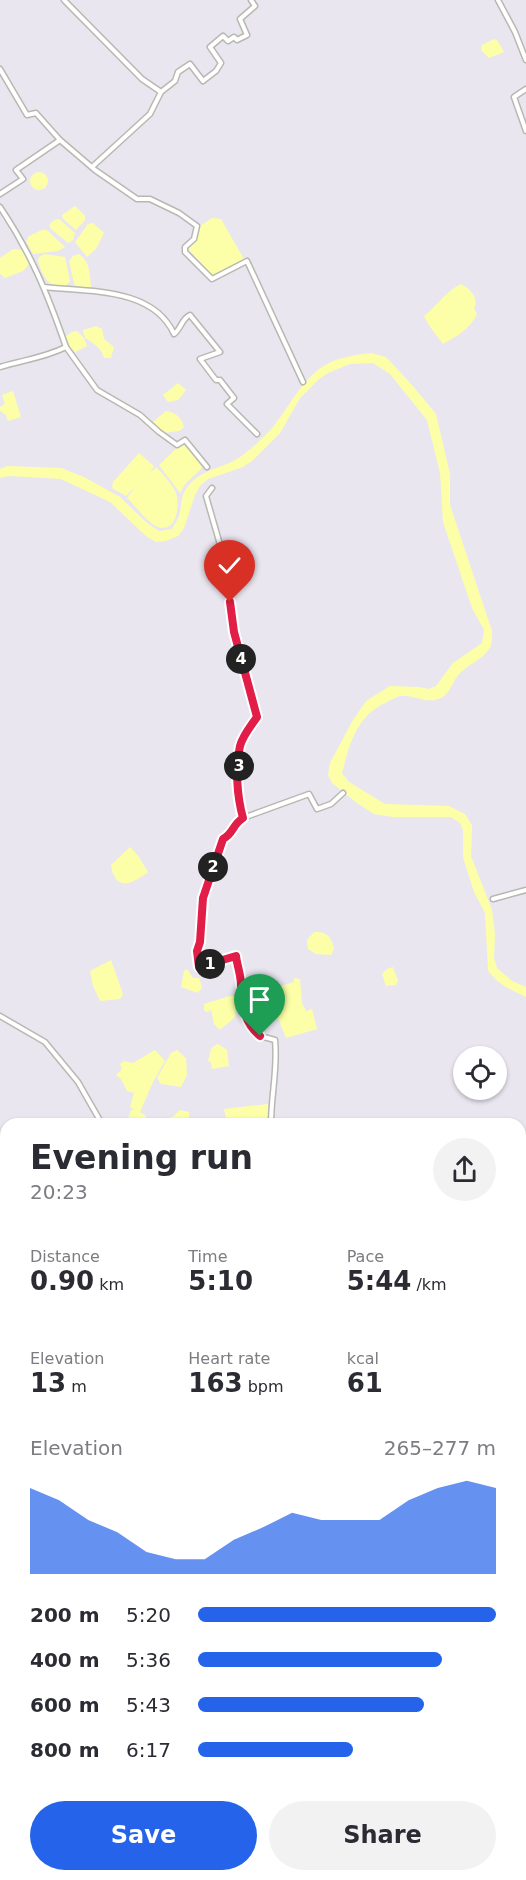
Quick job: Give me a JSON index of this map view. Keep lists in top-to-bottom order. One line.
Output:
{"page":{"pins":["4","3","2","1"],"heading":["Evening run","20:23"],"stats":[["Distance","0.90 km"],["Time","5:10"],["Pace","5:44 /km"],["Elevation","13 m"],["Heart rate","163 bpm"],["kcal","61"]],"chart":["Elevation","265–277 m"],"list":[{"name":"200 m","note":"5:20"},{"name":"400 m","note":"5:36"},{"name":"600 m","note":"5:43"},{"name":"800 m","note":"6:17"}],"buttons":["Save","Share"]}}
